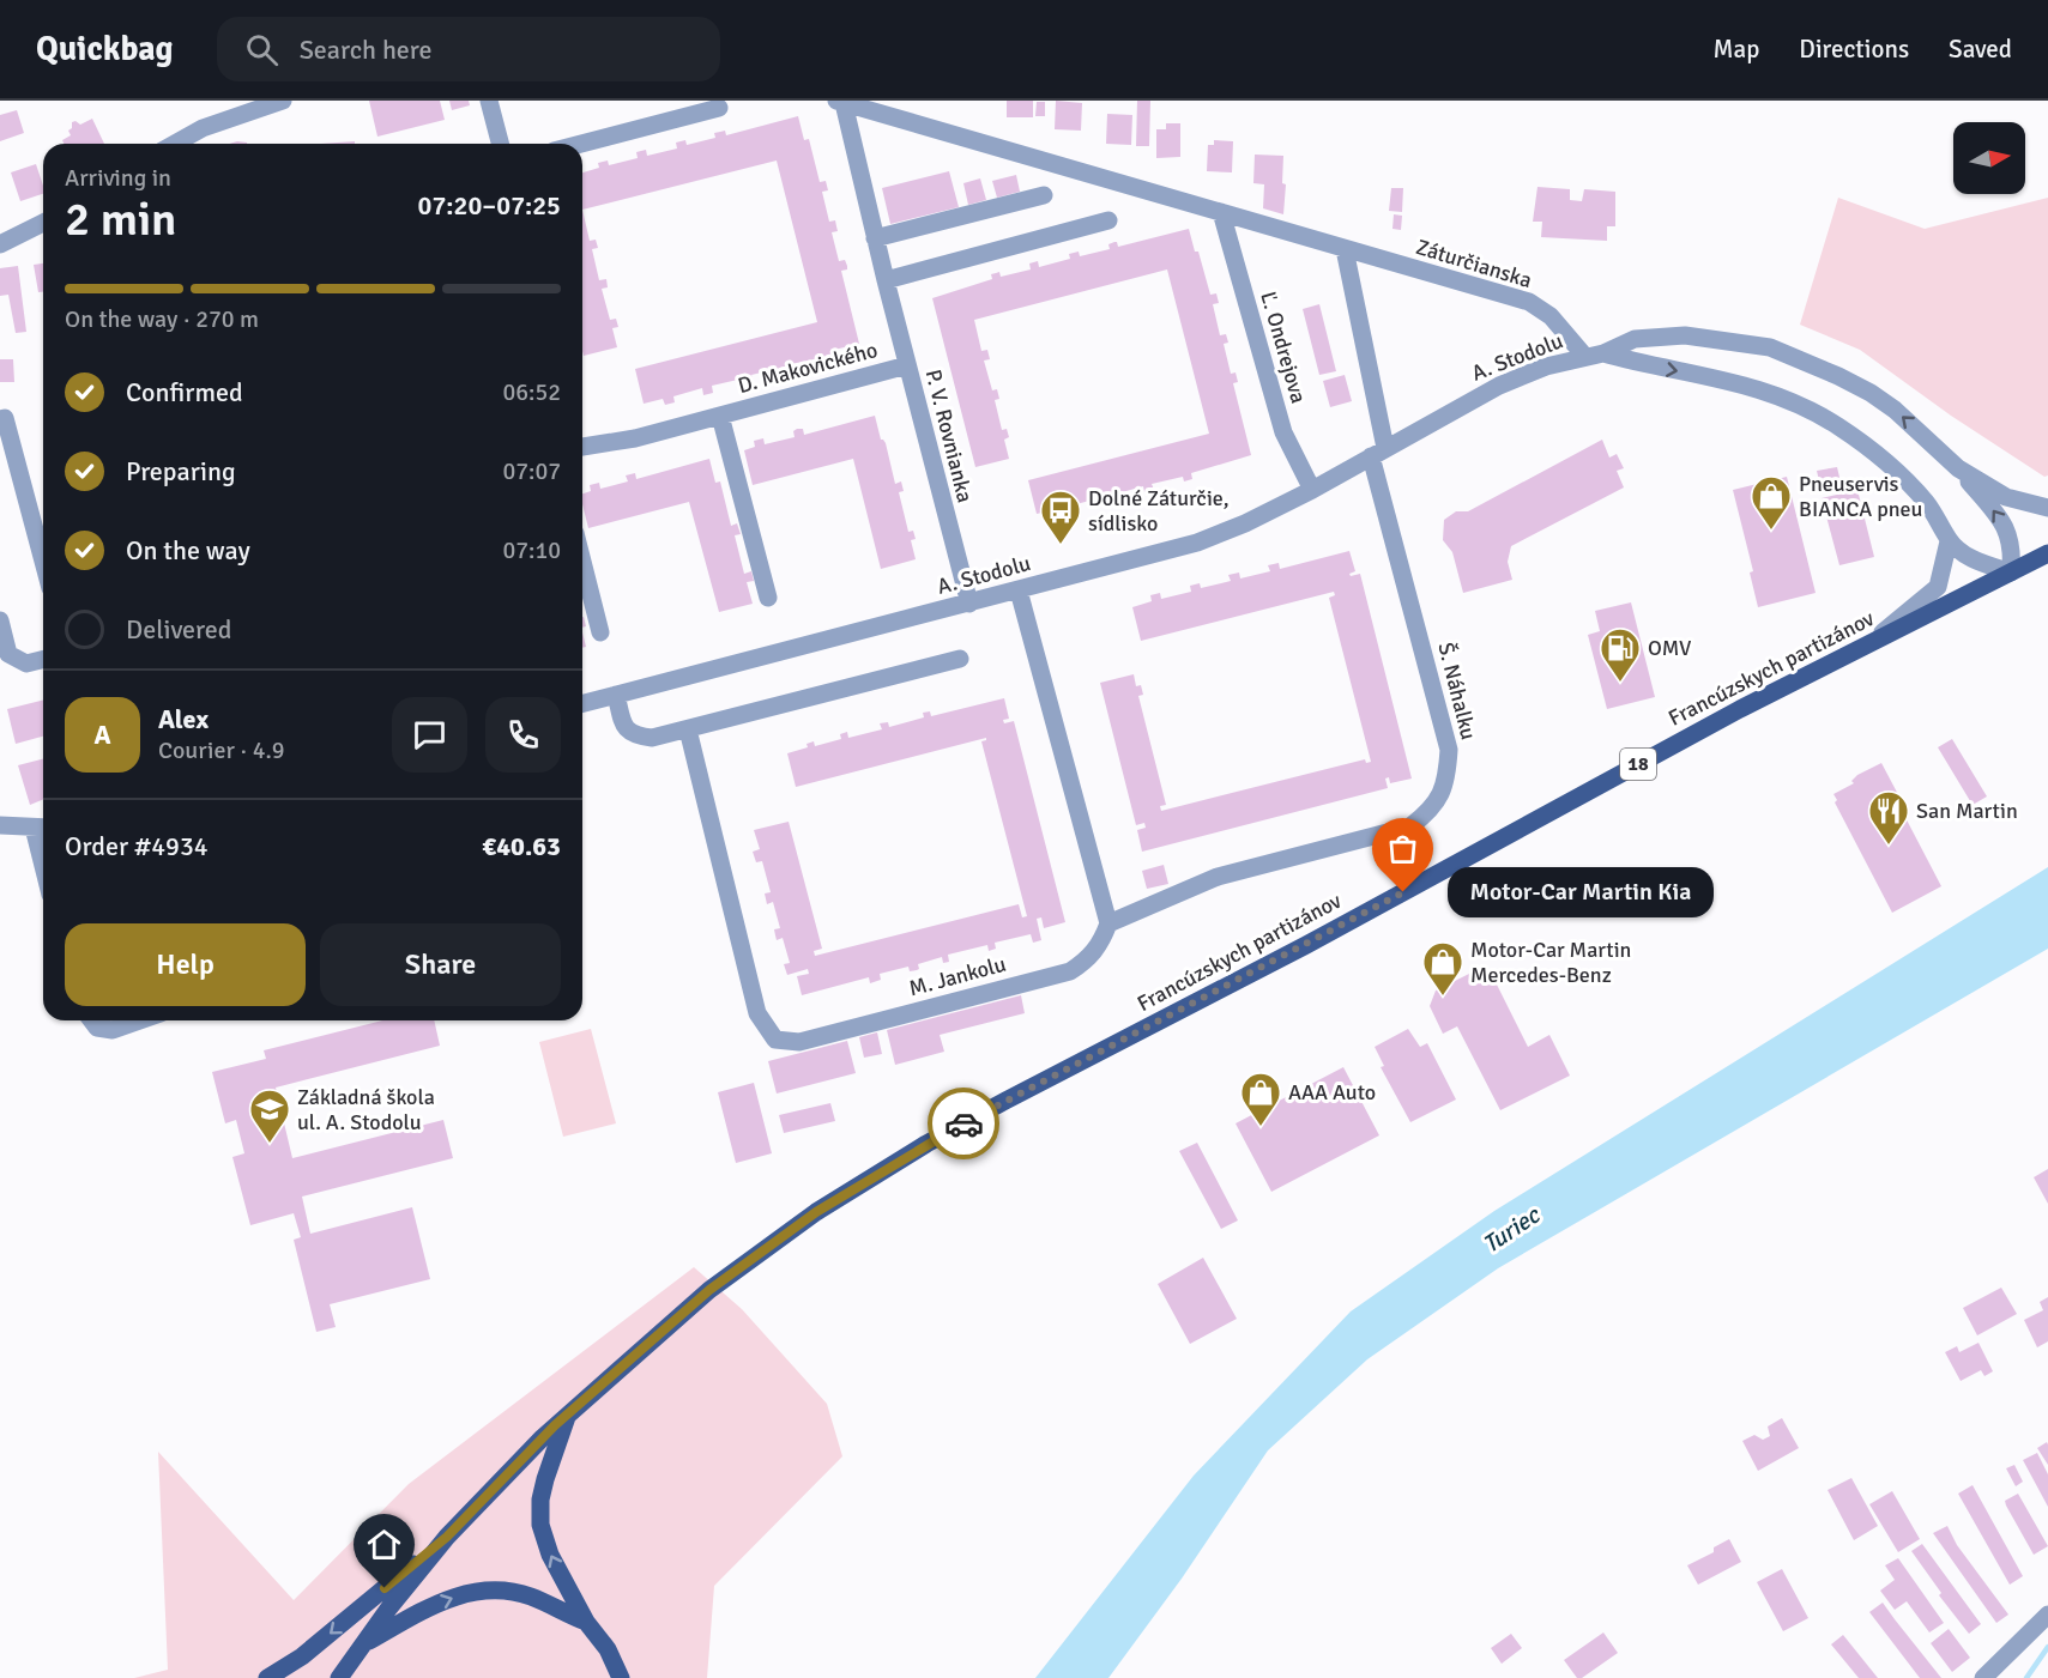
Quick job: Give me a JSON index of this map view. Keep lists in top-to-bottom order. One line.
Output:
{"streets":{"main road":["Francúzskych partizánov","18"],"street":["Záturčianska","Ľ. Ondrejova","A. Stodolu","D. Makovického","P. V. Rovnianka","Š. Náhalku","M. Jankolu"]},"crossings":[["Záturčianska","Ľ. Ondrejova"],["Záturčianska","A. Stodolu"],["Záturčianska","P. V. Rovnianka"],["Záturčianska","Š. Náhalku"],["Ľ. Ondrejova","A. Stodolu"],["A. Stodolu","P. V. Rovnianka"],["A. Stodolu","Š. Náhalku"],["D. Makovického","P. V. Rovnianka"],["Francúzskych partizánov","18"],["Š. Náhalku","M. Jankolu"]],"water":["Turiec"],"places":{"shop":["Pneuservis BIANCA pneu","Motor-Car Martin Mercedes-Benz","AAA Auto"],"bus stop":["Dolné Záturčie, sídlisko"],"fuel station":["OMV"],"restaurant":["San Martin"],"other":["Motor-Car Martin Kia"],"school or university":["Základná škola ul. A. Stodolu"]},"north":"right","page":{"header":"Quickbag","search":"Search here","nav":["Map","Directions","Saved"],"heading":["2 min","Arriving in","07:20–07:25"],"panel":["Alex","Courier · 4.9","Order #4934","€40.63"],"bar":"On the way · 270 m","list":[["Confirmed","06:52"],["Preparing","07:07"],["On the way","07:10"],"Delivered"],"round":"A","bubble":"Motor-Car Martin Kia","buttons":["Help","Share"]}}
